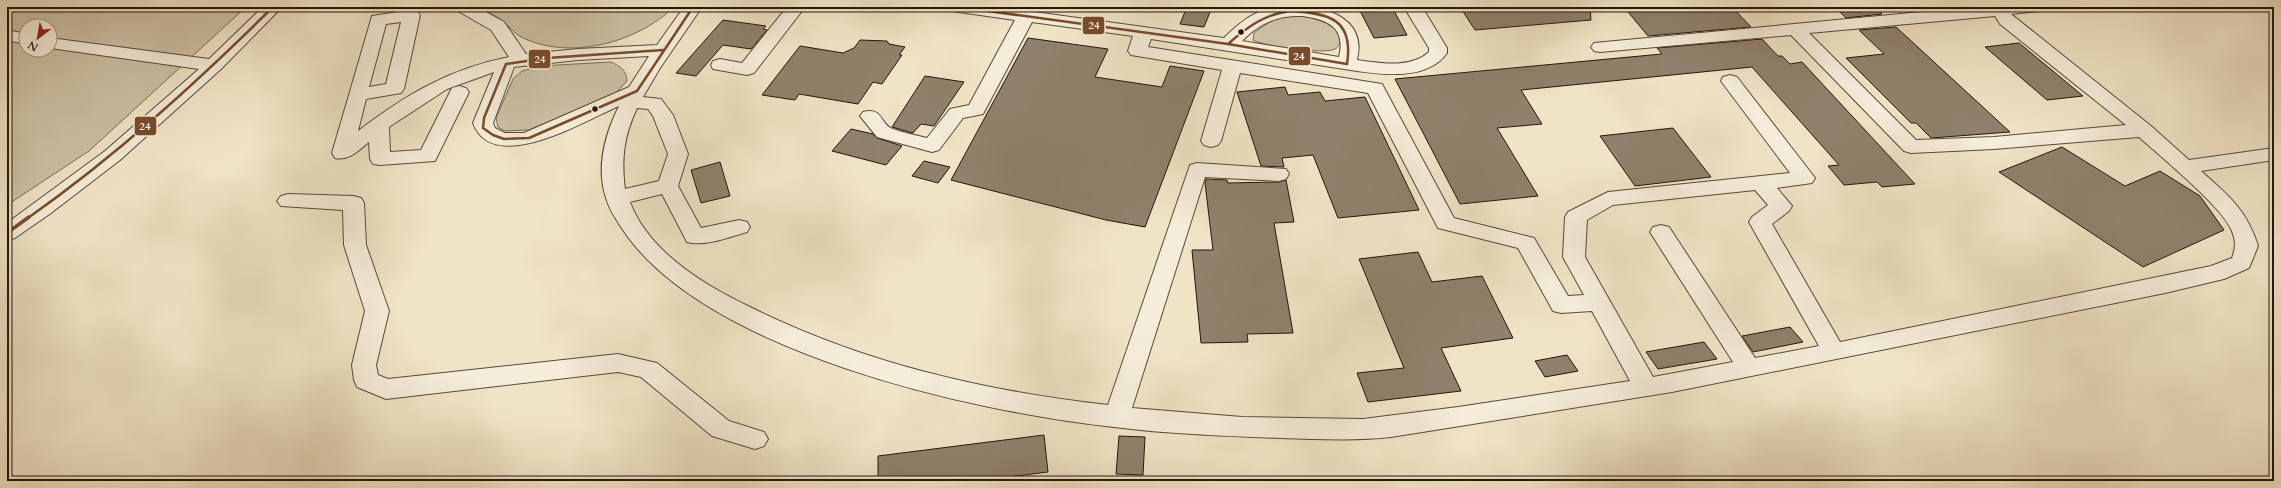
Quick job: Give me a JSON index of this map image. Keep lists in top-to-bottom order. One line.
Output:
{"lines":["transit line 24"],"north":"bottom left"}
